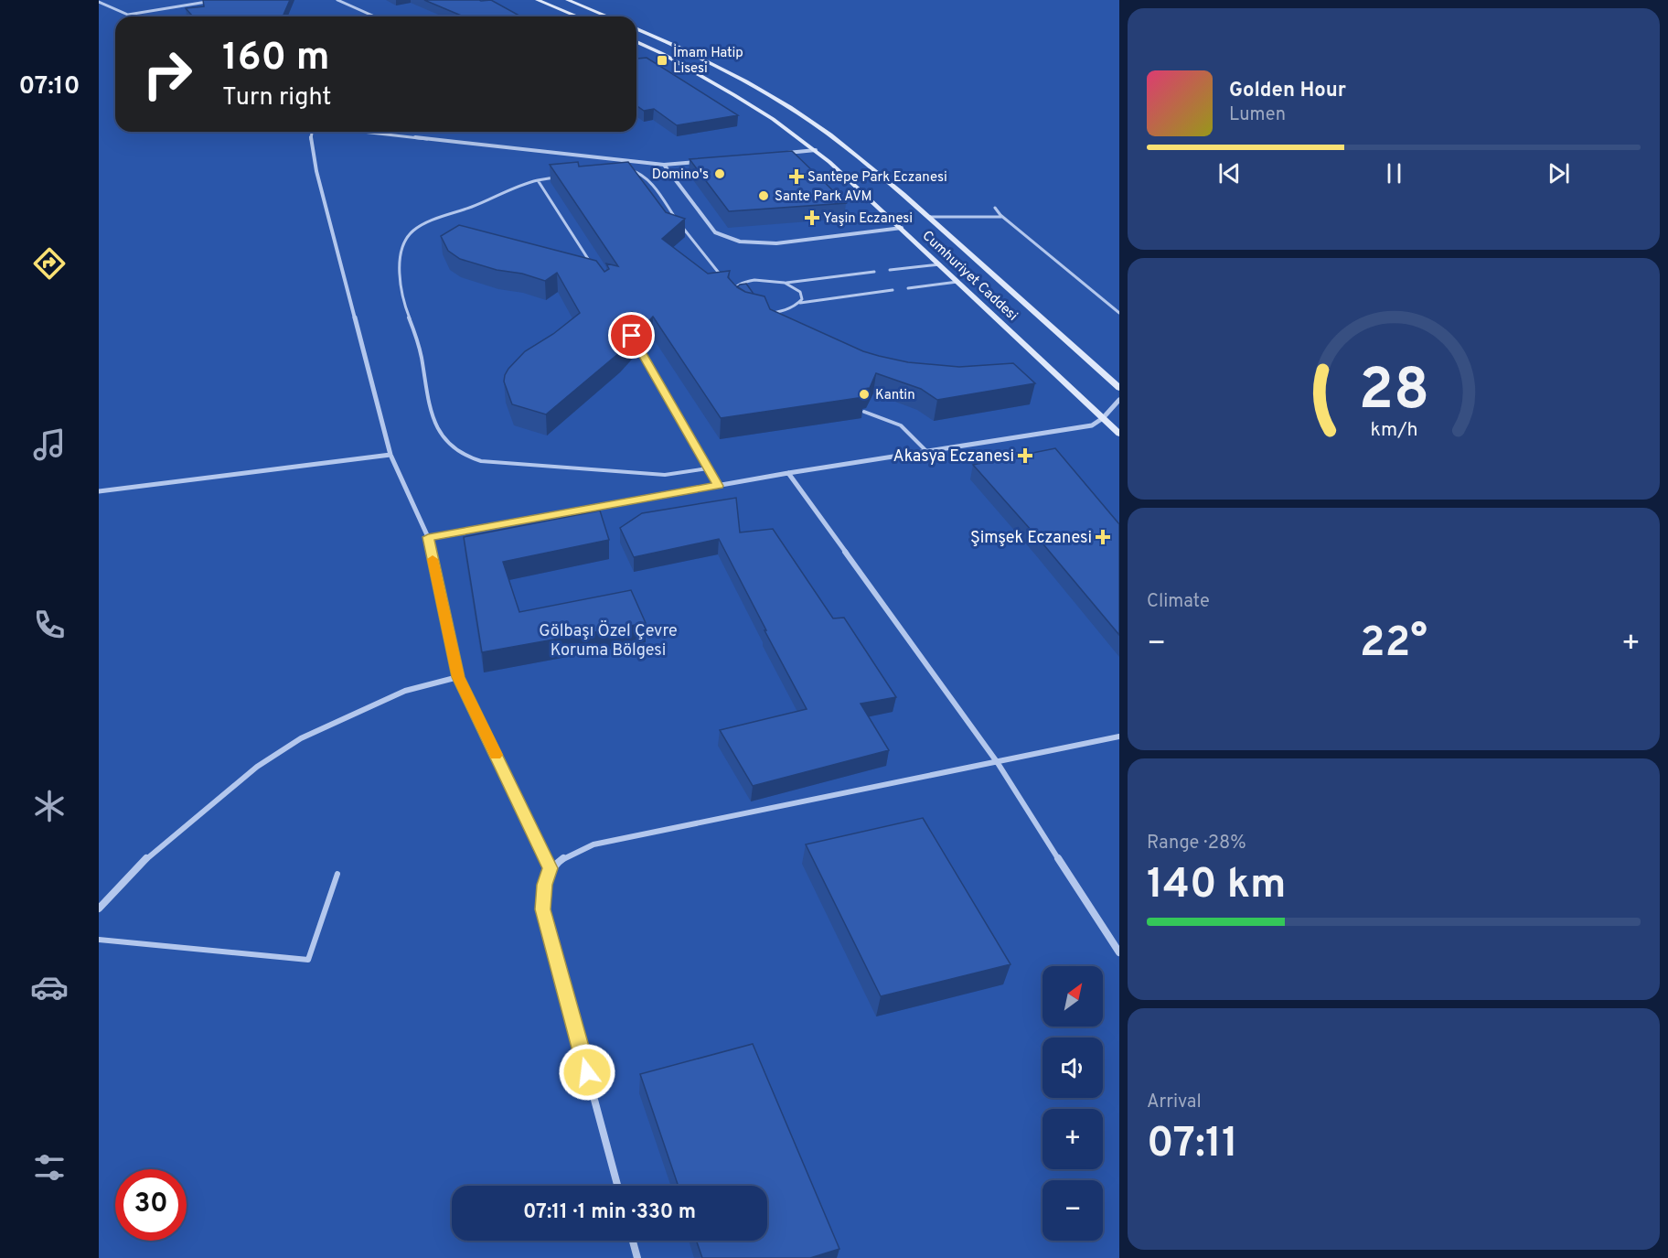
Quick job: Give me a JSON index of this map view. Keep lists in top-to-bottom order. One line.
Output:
{"streets":{"main road":["Cumhuriyet Caddesi"]},"parks":["Gölbaşı Özel Çevre Koruma Bölgesi"],"places":{"transit":["İmam Hatip Lisesi"],"other":["Domino's","Sante Park AVM","Kantin"],"health":["Santepe Park Eczanesi","Yaşin Eczanesi","Akasya Eczanesi","Şimşek Eczanesi"]},"north":"top right","page":{"tabs":"07:10","turn":["160 m","Turn right"],"song":["Golden Hour","Lumen"],"tile":["Climate",["Range · 28%","140 km"],["Arrival","07:11"]],"heat":["−","22°","+"],"map_buttons":["+","−"],"limit":"30","trip":"07:11 · 1 min · 330 m","gauge":["28","km/h"]}}
